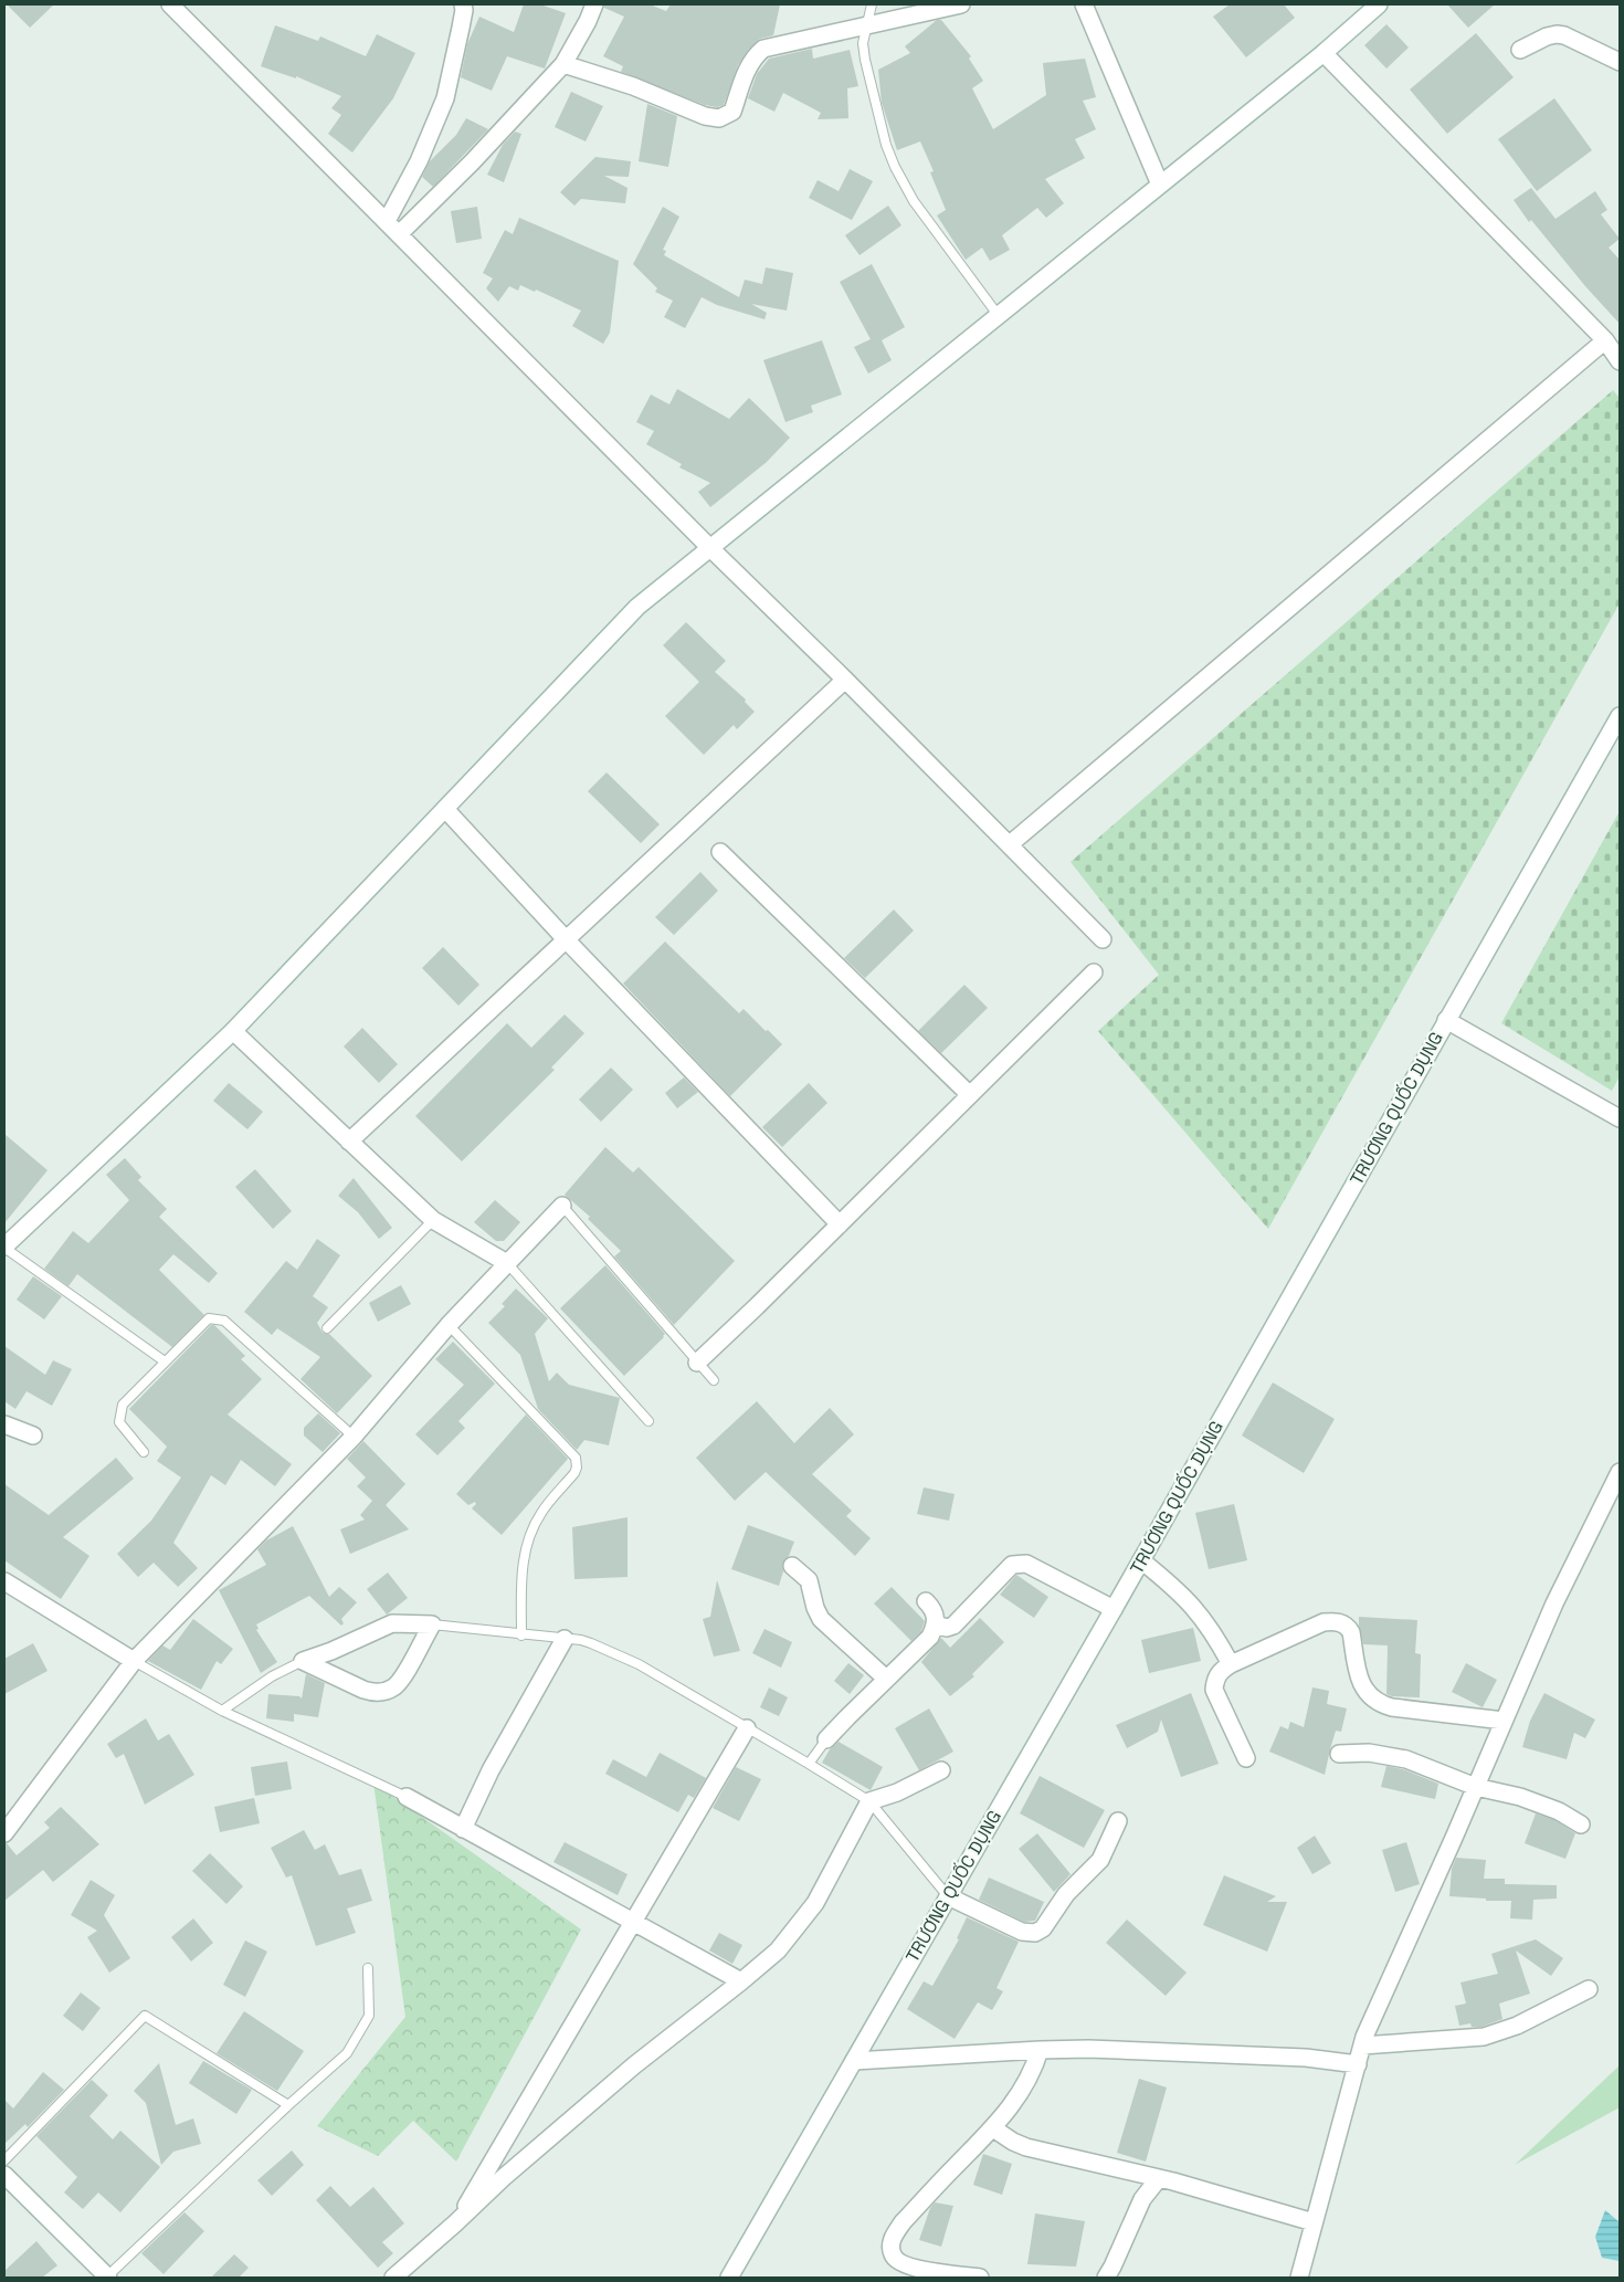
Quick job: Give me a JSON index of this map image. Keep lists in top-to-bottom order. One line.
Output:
{"streets":{"street":["TRƯƠNG QUỐC DỤNG"]}}
